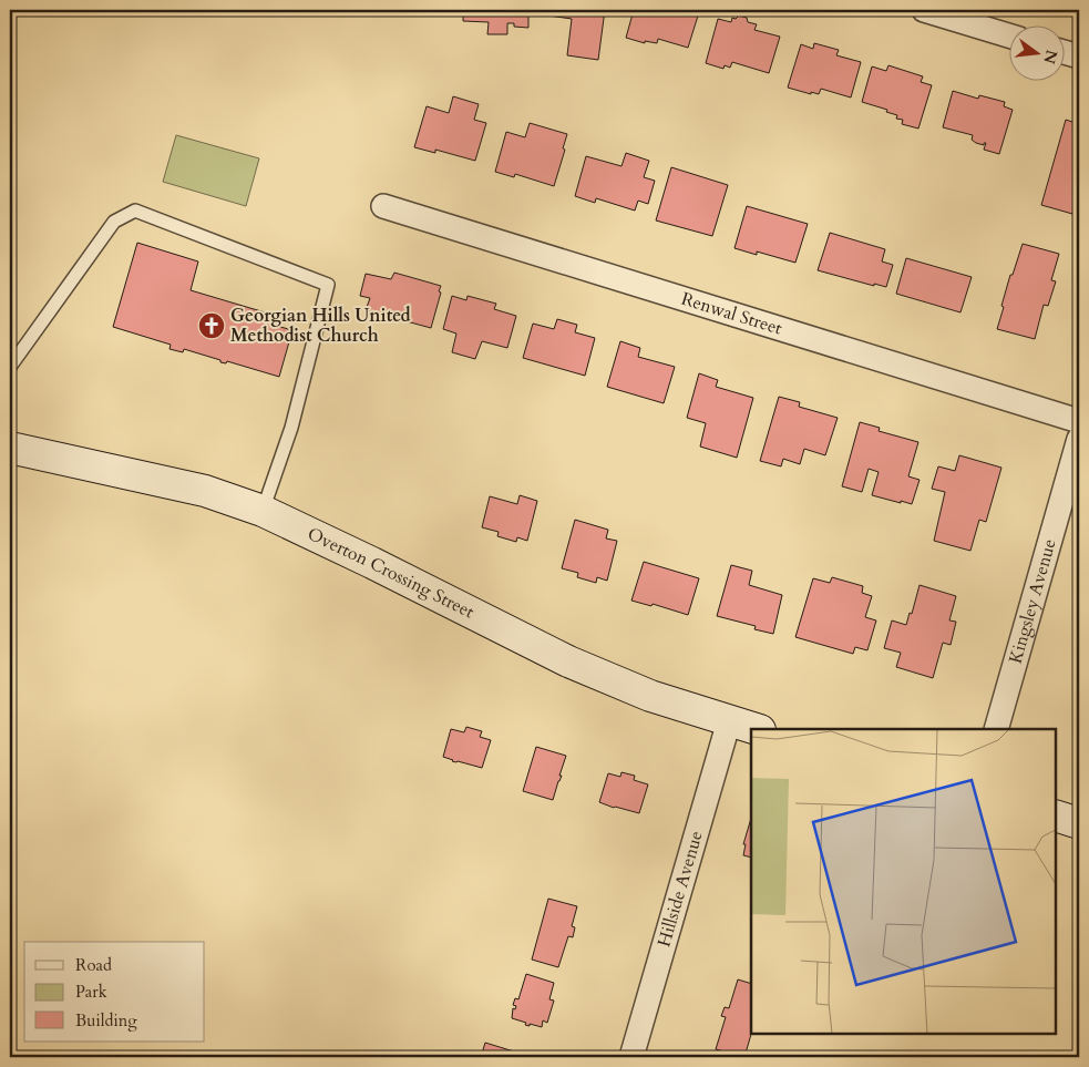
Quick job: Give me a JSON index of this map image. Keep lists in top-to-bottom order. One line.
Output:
{"streets":{"street":["Renwal Street","Overton Crossing Street","Kingsley Avenue","Hillside Avenue"]},"crossings":[["Overton Crossing Street","Hillside Avenue"]],"places":{"church":["Georgian Hills United Methodist Church"]},"legend":["Road","Park","Building"],"north":"right"}
